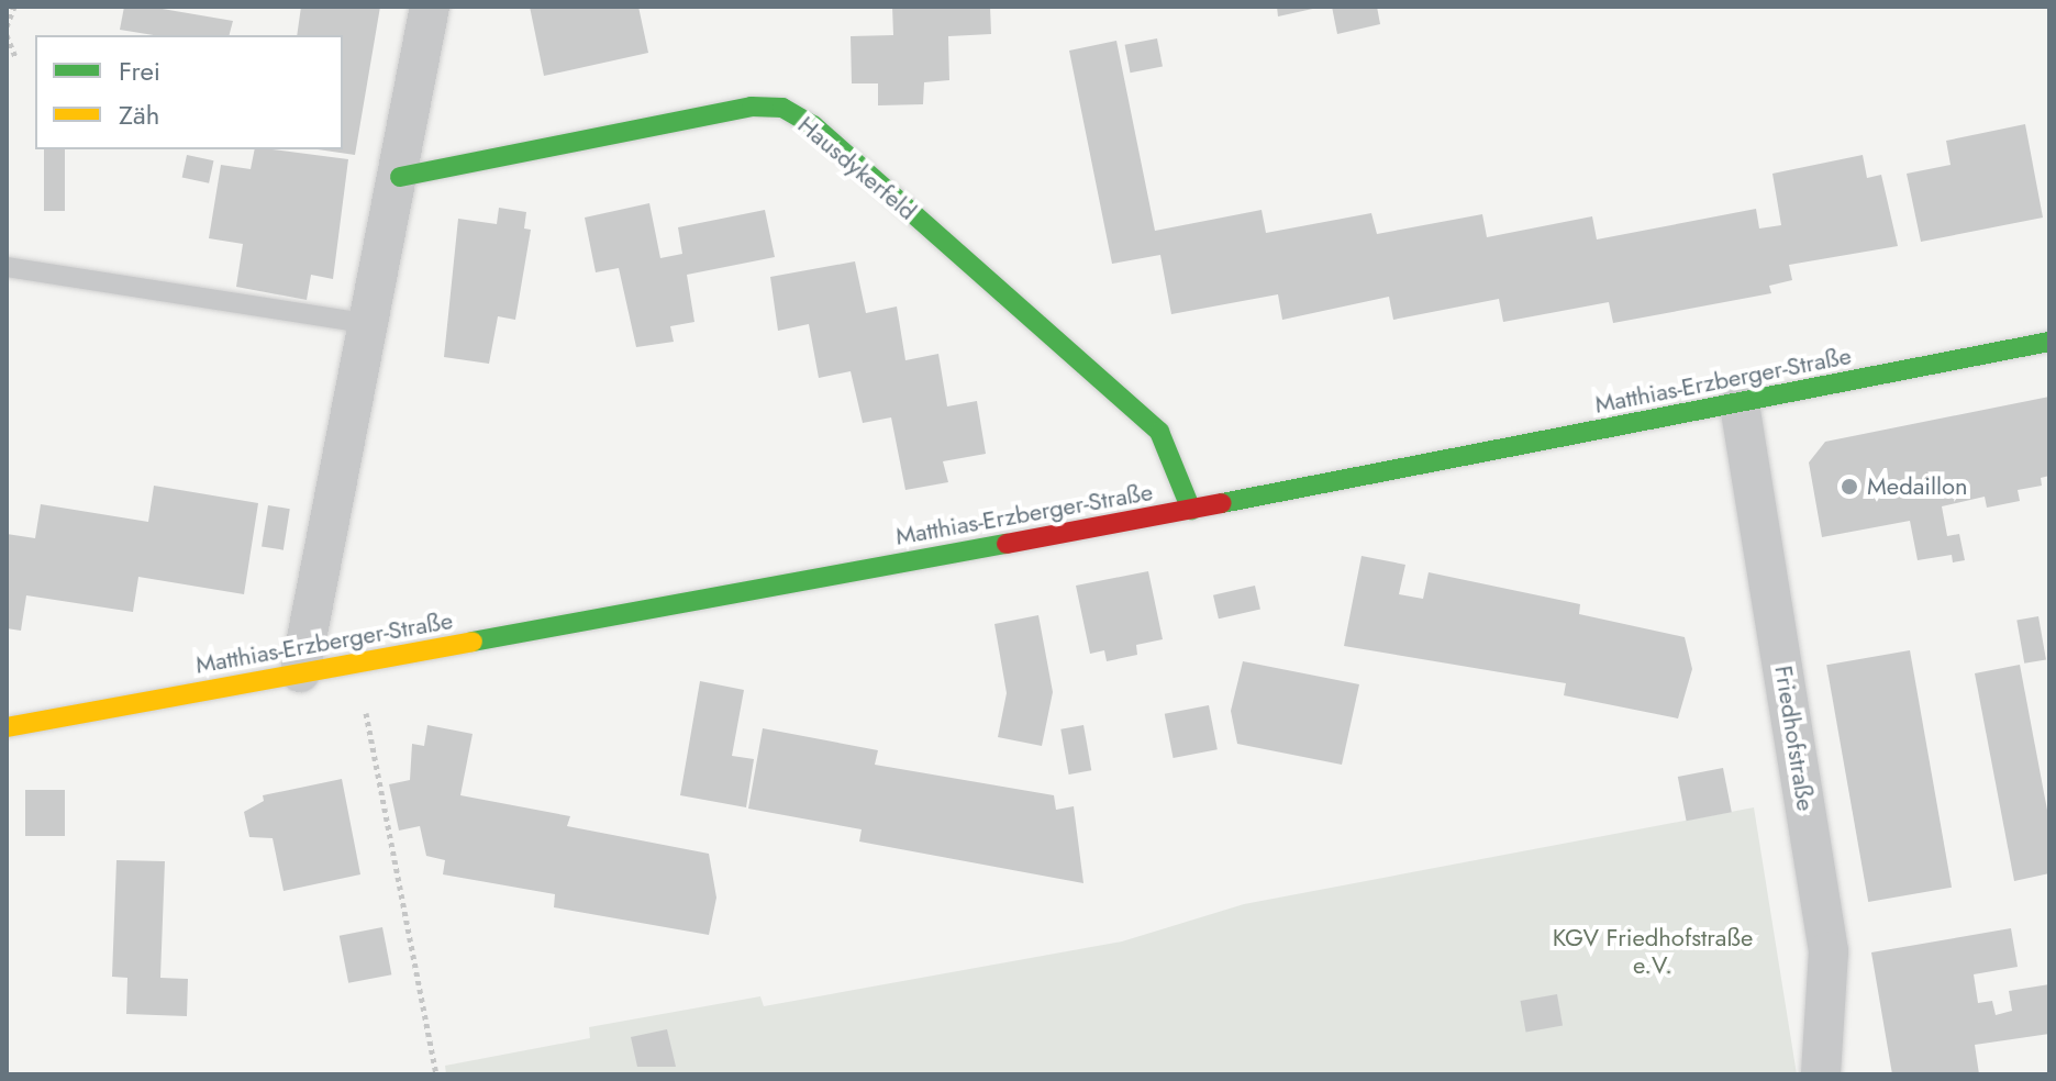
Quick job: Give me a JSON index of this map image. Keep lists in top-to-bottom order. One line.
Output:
{"streets":{"street":["Hausdykerfeld","Matthias-Erzberger-Straße","Friedhofstraße"]},"crossings":[["Hausdykerfeld","Matthias-Erzberger-Straße"],["Matthias-Erzberger-Straße","Friedhofstraße"]],"parks":["KGV Friedhofstraße e.V."],"places":["Medaillon"],"legend":["Frei","Zäh"]}
